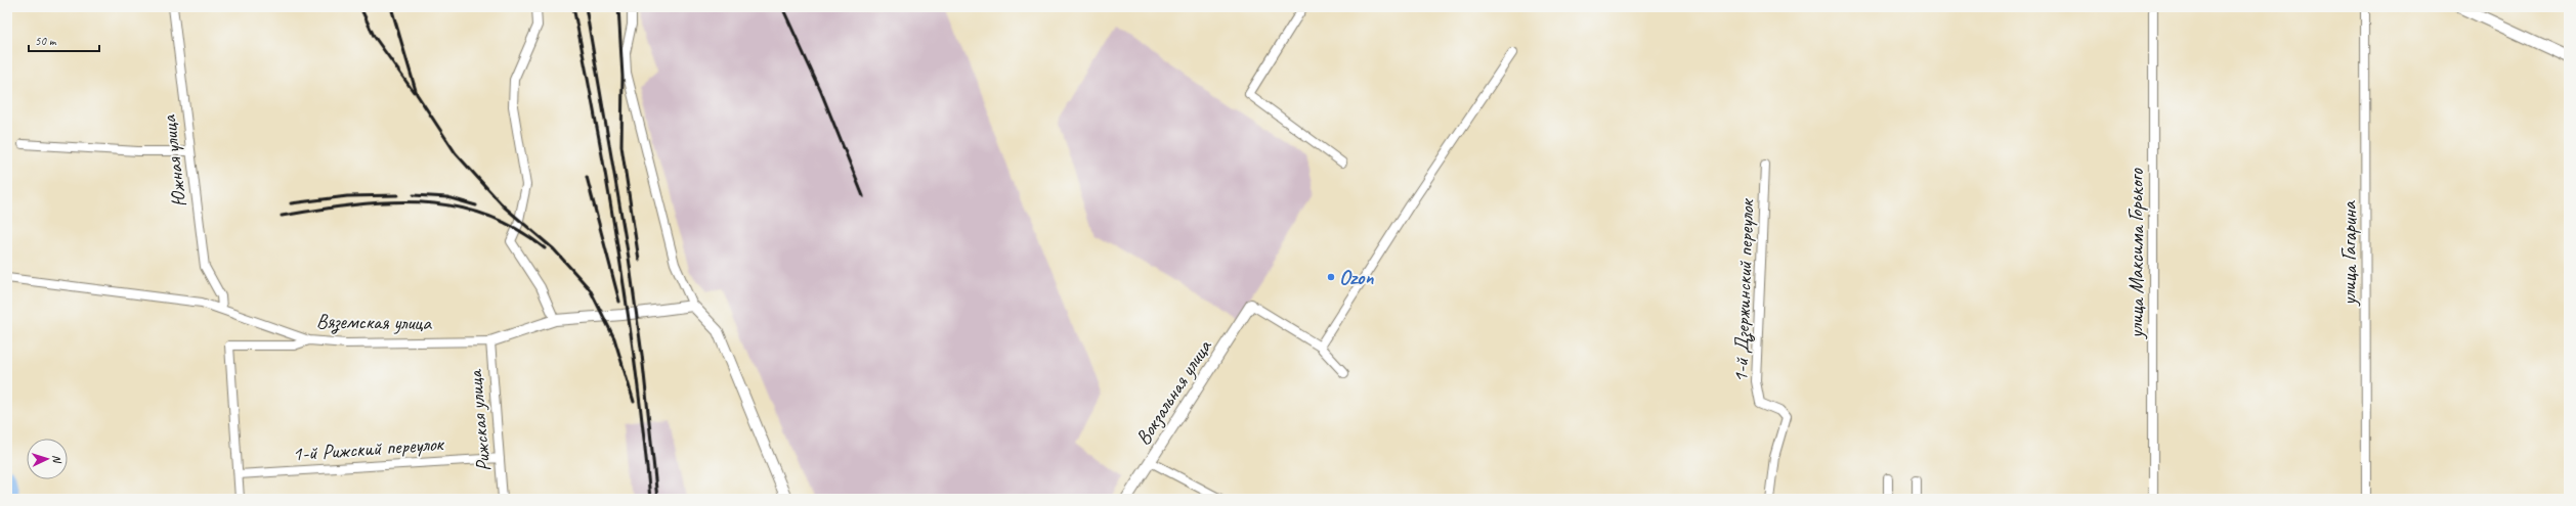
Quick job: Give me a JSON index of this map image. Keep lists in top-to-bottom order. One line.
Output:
{"streets":{"street":["Южная улица","улица Максима Горького","улица Гагарина","1-й Дзержинский переулок","Вяземская улица","Вокзальная улица","Рижская улица","1-й Рижский переулок"]},"crossings":[["Южная улица","Вяземская улица"],["Вяземская улица","Рижская улица"],["Рижская улица","1-й Рижский переулок"]],"places":["Ozon"],"scale_bar":"50 m","north":"right"}
